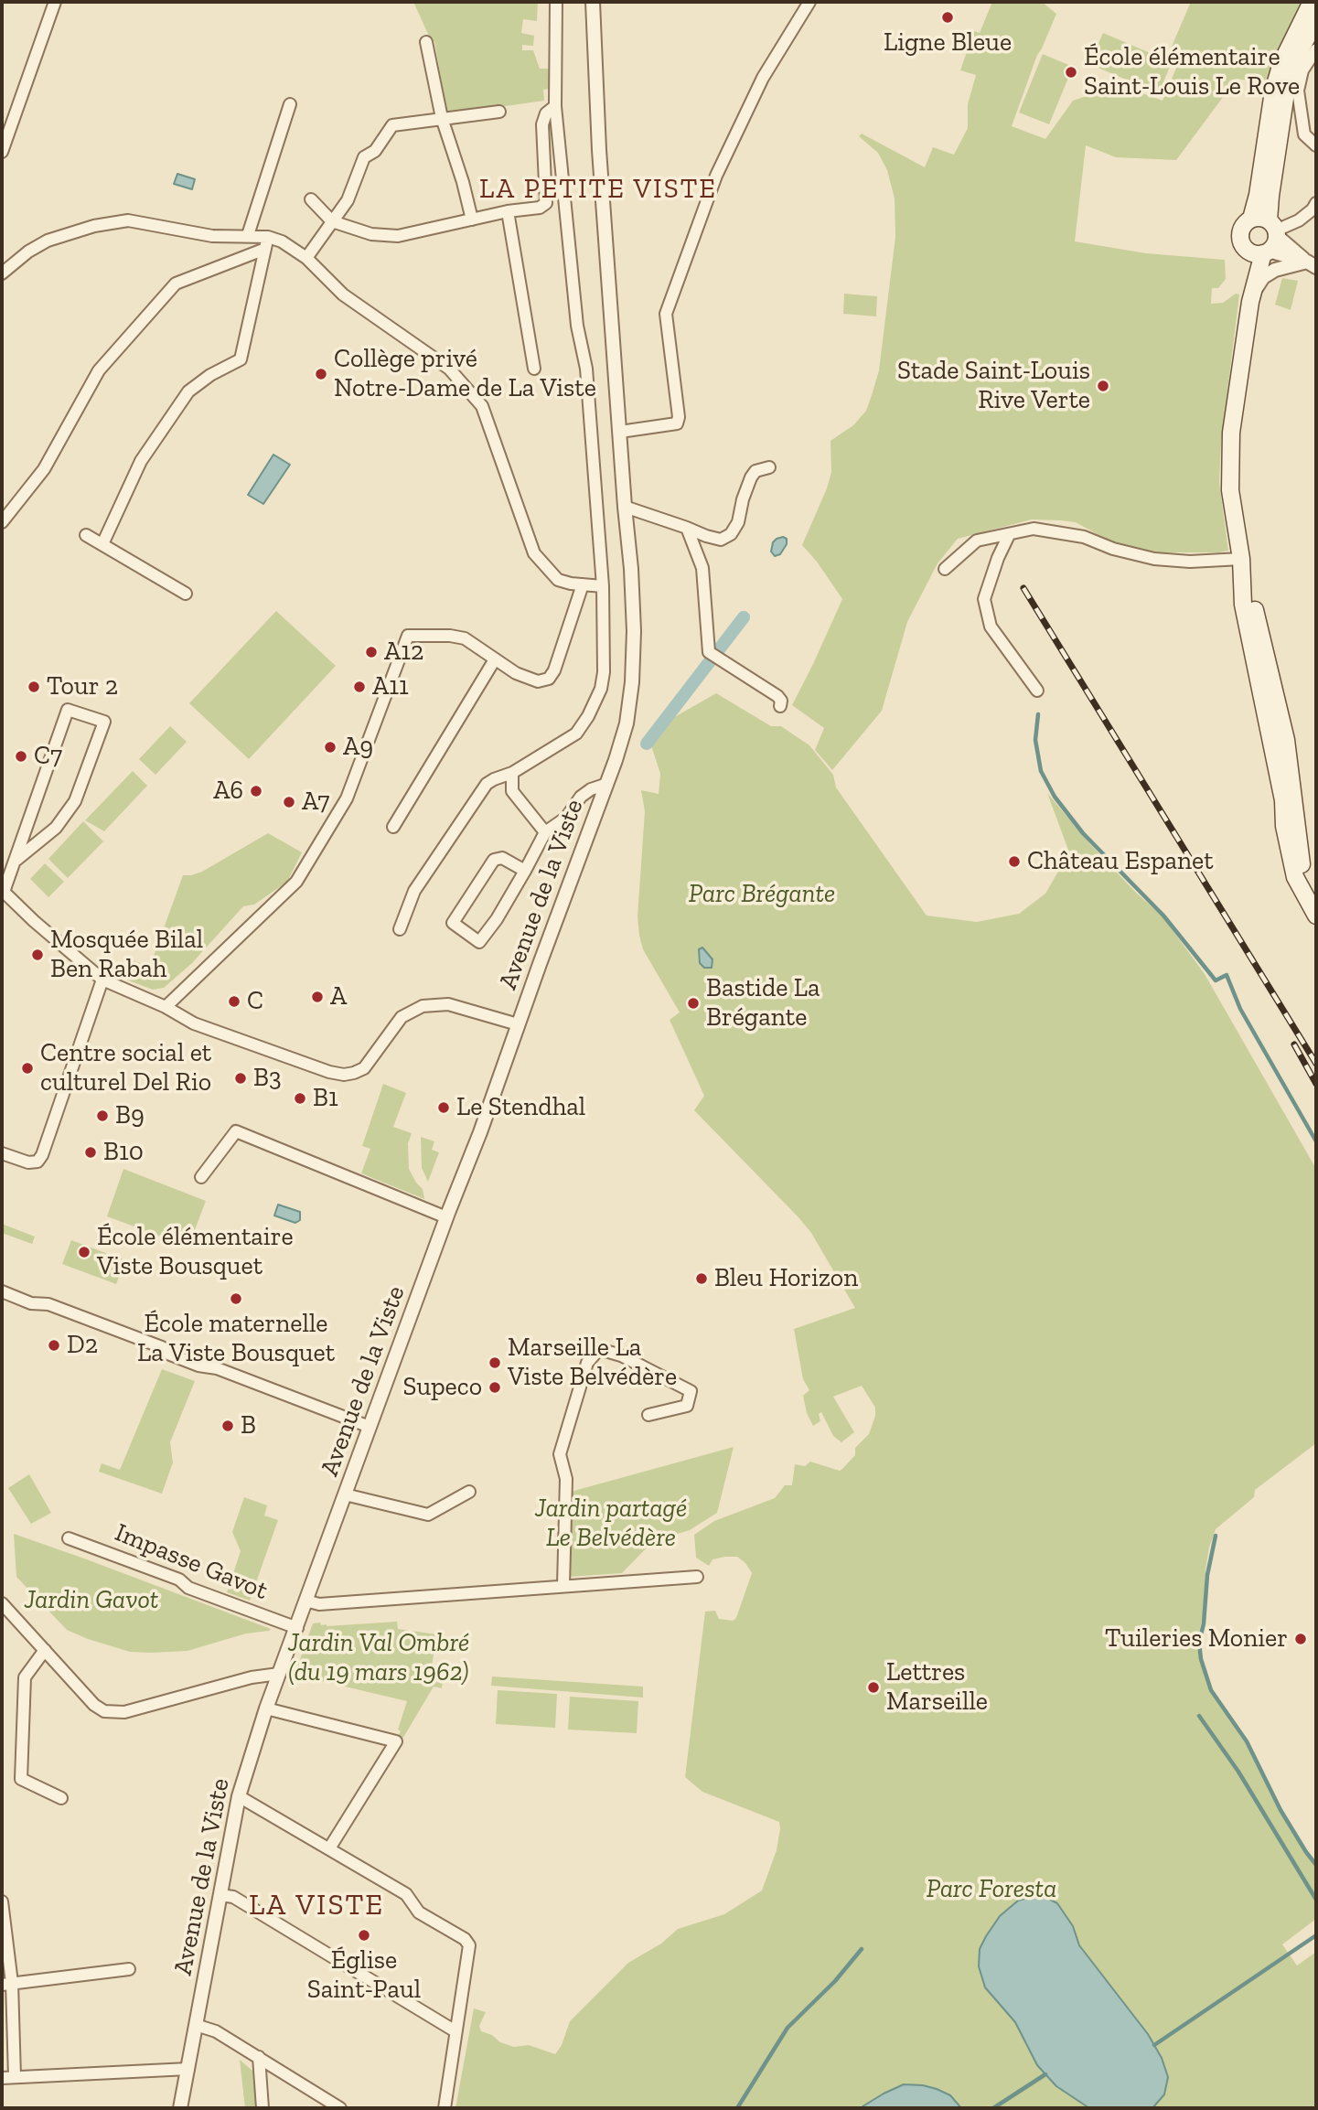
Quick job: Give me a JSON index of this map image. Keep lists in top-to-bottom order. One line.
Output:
{"streets":{"street":["Avenue de la Viste","Impasse Gavot"]},"crossings":[["Avenue de la Viste","Impasse Gavot"]],"districts":["LA PETITE VISTE","LA VISTE"],"parks":["Parc Brégante","Jardin partagé Le Belvédère","Jardin Gavot","Jardin Val Ombré (du 19 mars 1962)","Parc Foresta"],"places":["Ligne Bleue","École élémentaire Saint-Louis Le Rove","Collège privé Notre-Dame de La Viste","Stade Saint-Louis Rive Verte","A12","Tour 2","A11","A9","C7","A6","A7","Château Espanet","Mosquée Bilal Ben Rabah","A","C","Bastide La Brégante","Centre social et culturel Del Rio","B3","B1","Le Stendhal","B9","B10","École élémentaire Viste Bousquet","Bleu Horizon","École maternelle La Viste Bousquet","D2","Marseille La Viste Belvédère","Supeco","B","Tuileries Monier","Lettres Marseille","Église Saint-Paul"]}
